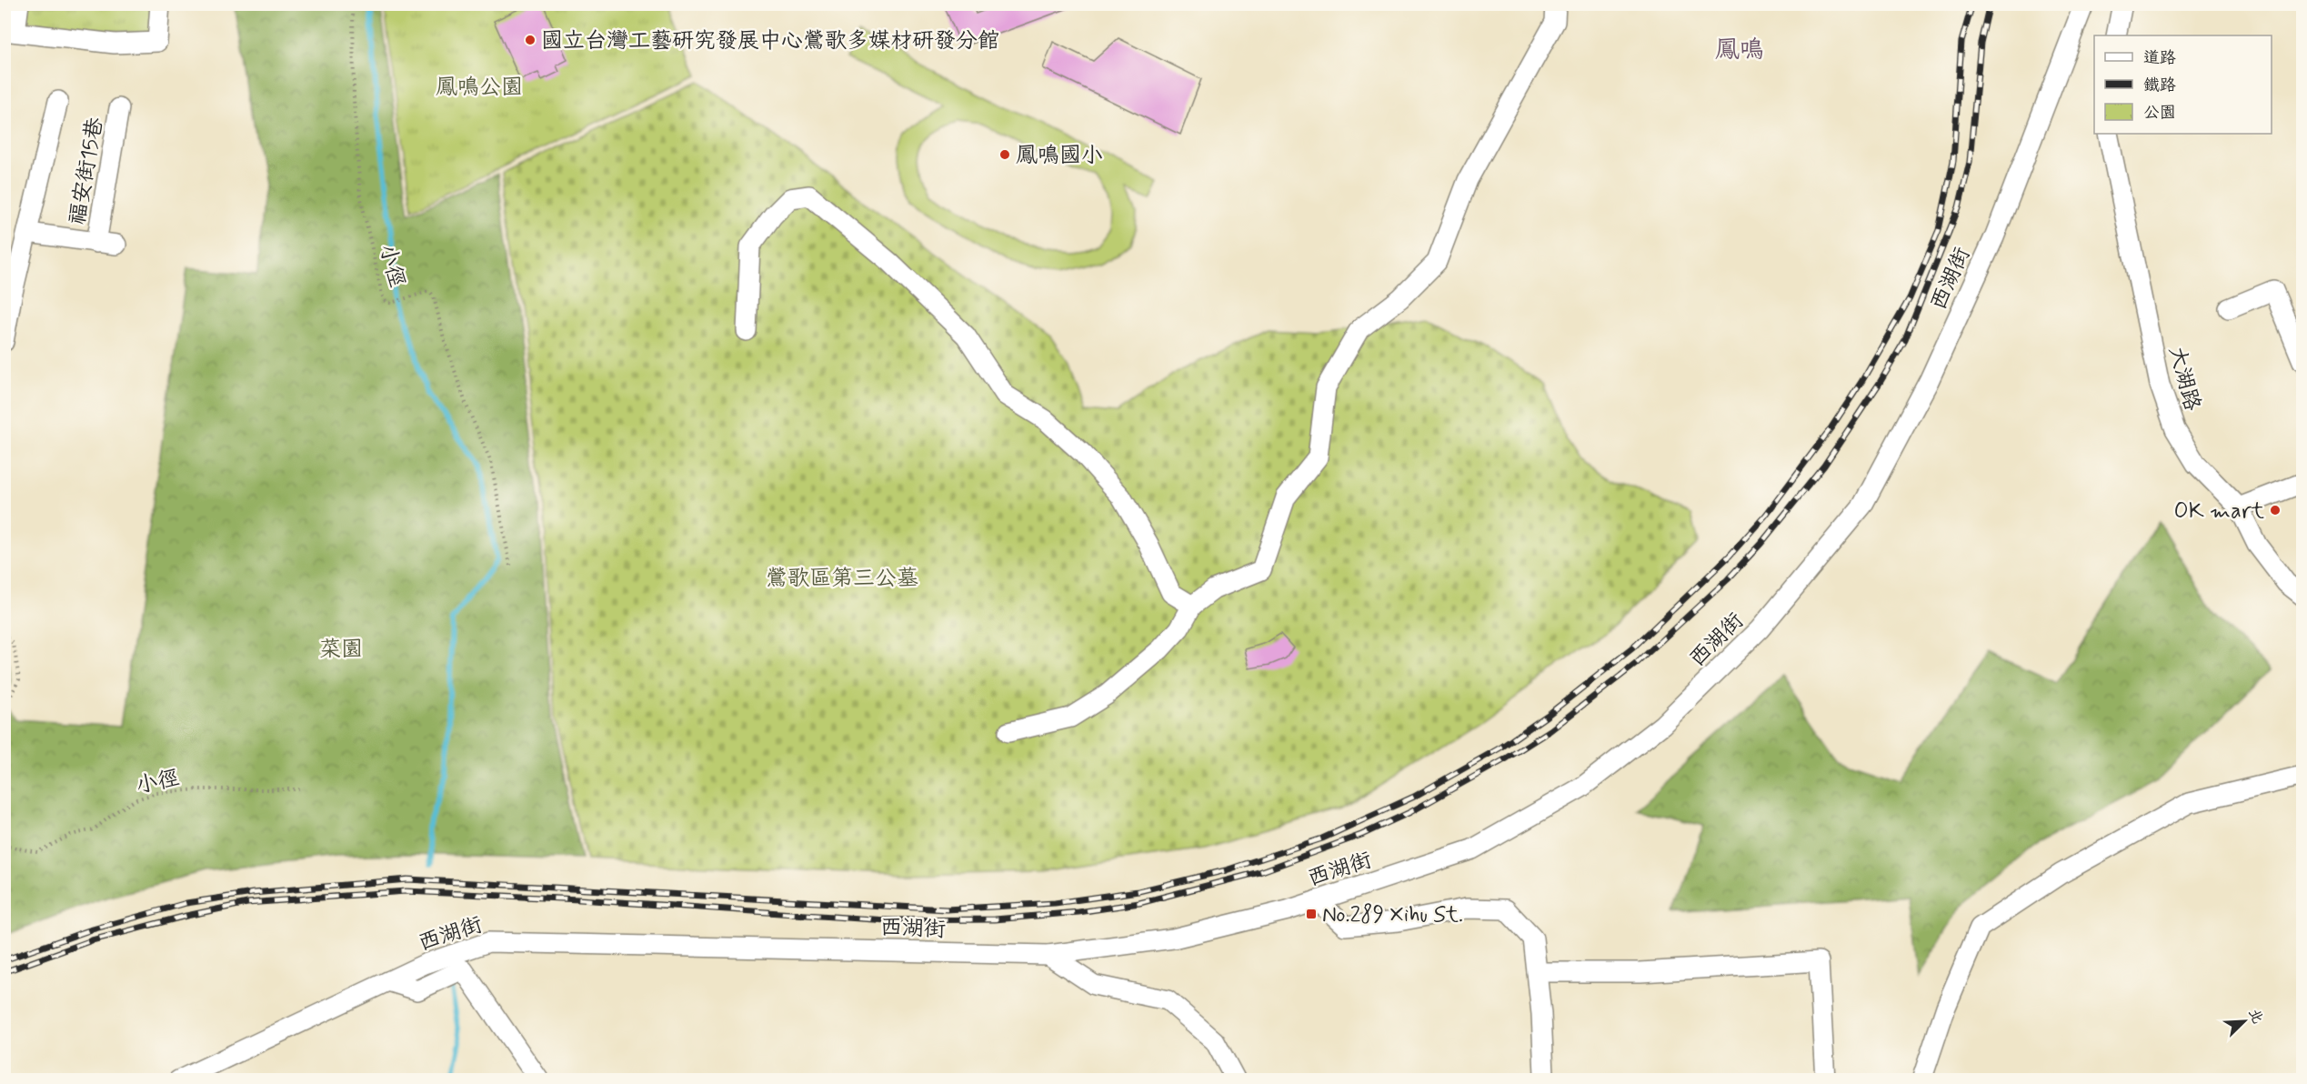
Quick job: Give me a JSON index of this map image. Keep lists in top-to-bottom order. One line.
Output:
{"streets":{"street":["福安街15巷","西湖街","大湖路"],"path":["小徑"]},"districts":["鳳鳴"],"parks":["鳳鳴公園","鶯歌區第三公墓","菜園"],"places":{"other":["國立台灣工藝研究發展中心鶯歌多媒材研發分館","鳳鳴國小","OK mart"],"transit":["No.289 Xihu St."]},"legend":["道路","鐵路","公園"],"north":"top right"}
